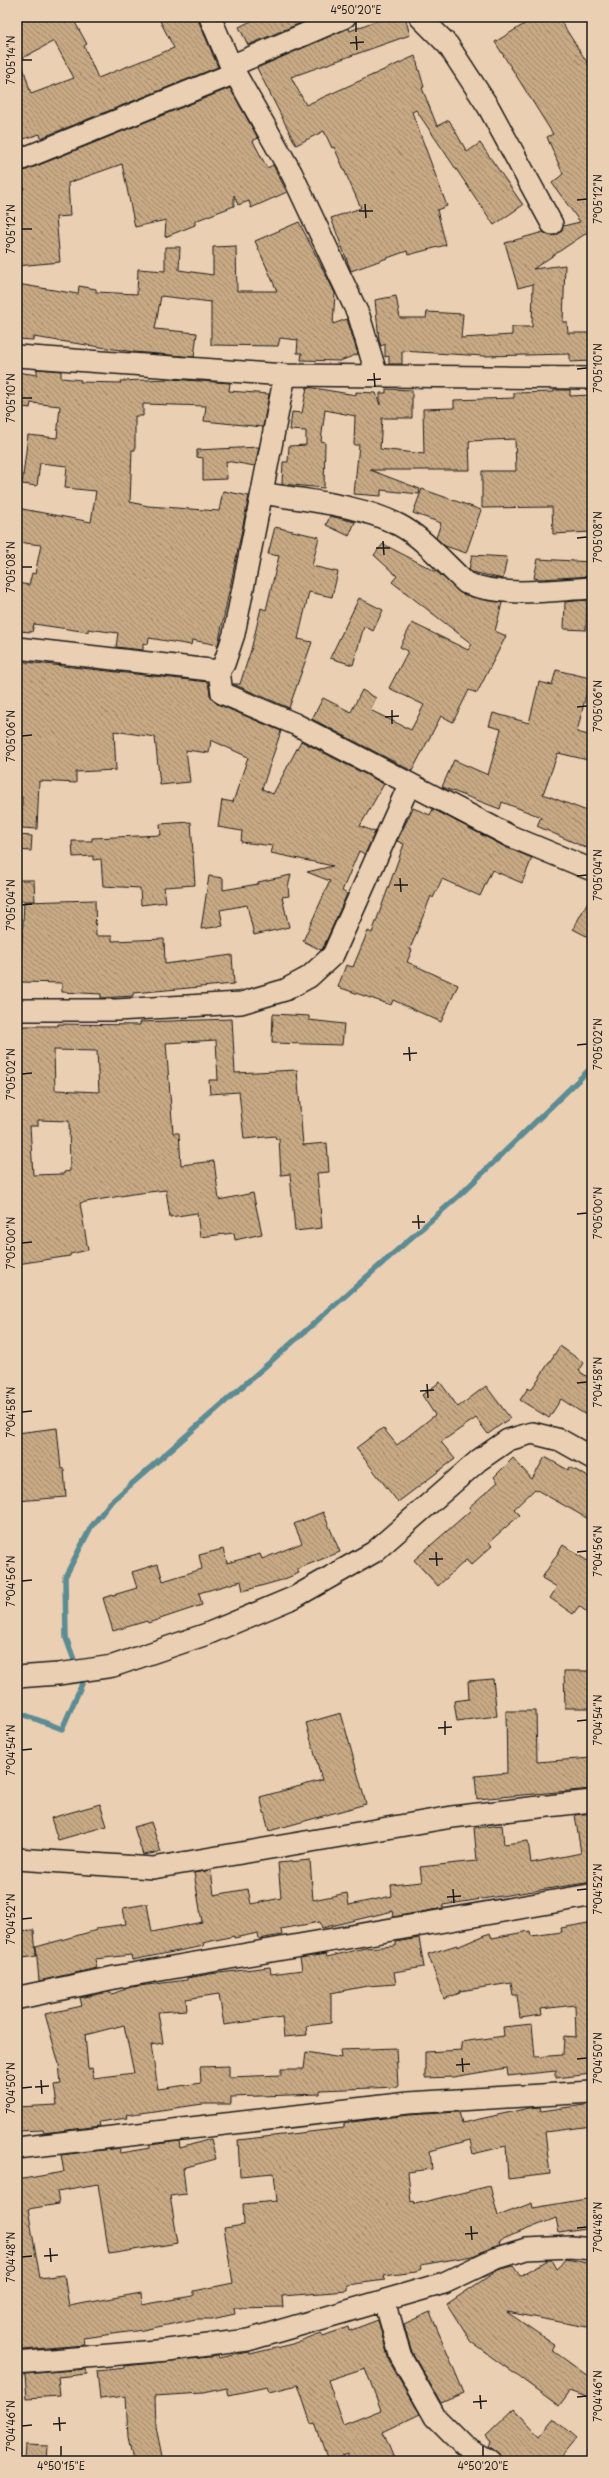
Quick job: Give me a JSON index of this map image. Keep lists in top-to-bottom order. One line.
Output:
{"coordinates":["4°50'20\"E","7°05'14\"N","7°05'12\"N","7°05'10\"N","7°05'08\"N","7°05'06\"N","7°05'04\"N","7°05'02\"N","7°05'00\"N","7°04'58\"N","7°04'56\"N","7°04'54\"N","7°04'52\"N","7°04'50\"N","7°04'48\"N","7°04'46\"N","4°50'15\"E"]}
